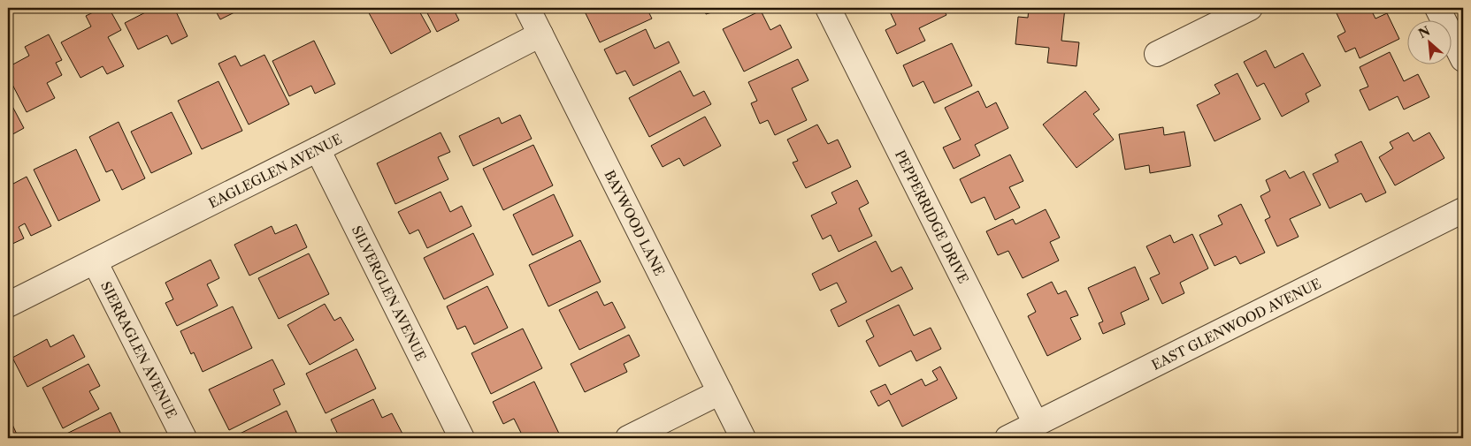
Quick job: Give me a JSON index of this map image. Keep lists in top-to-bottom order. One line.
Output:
{"streets":{"street":["EAGLEGLEN AVENUE","PEPPERRIDGE DRIVE","BAYWOOD LANE","SILVERGLEN AVENUE","EAST GLENWOOD AVENUE","SIERRAGLEN AVENUE"]},"crossings":[["EAGLEGLEN AVENUE","BAYWOOD LANE"],["EAGLEGLEN AVENUE","SILVERGLEN AVENUE"],["EAGLEGLEN AVENUE","SIERRAGLEN AVENUE"],["PEPPERRIDGE DRIVE","EAST GLENWOOD AVENUE"]],"north":"top left"}
